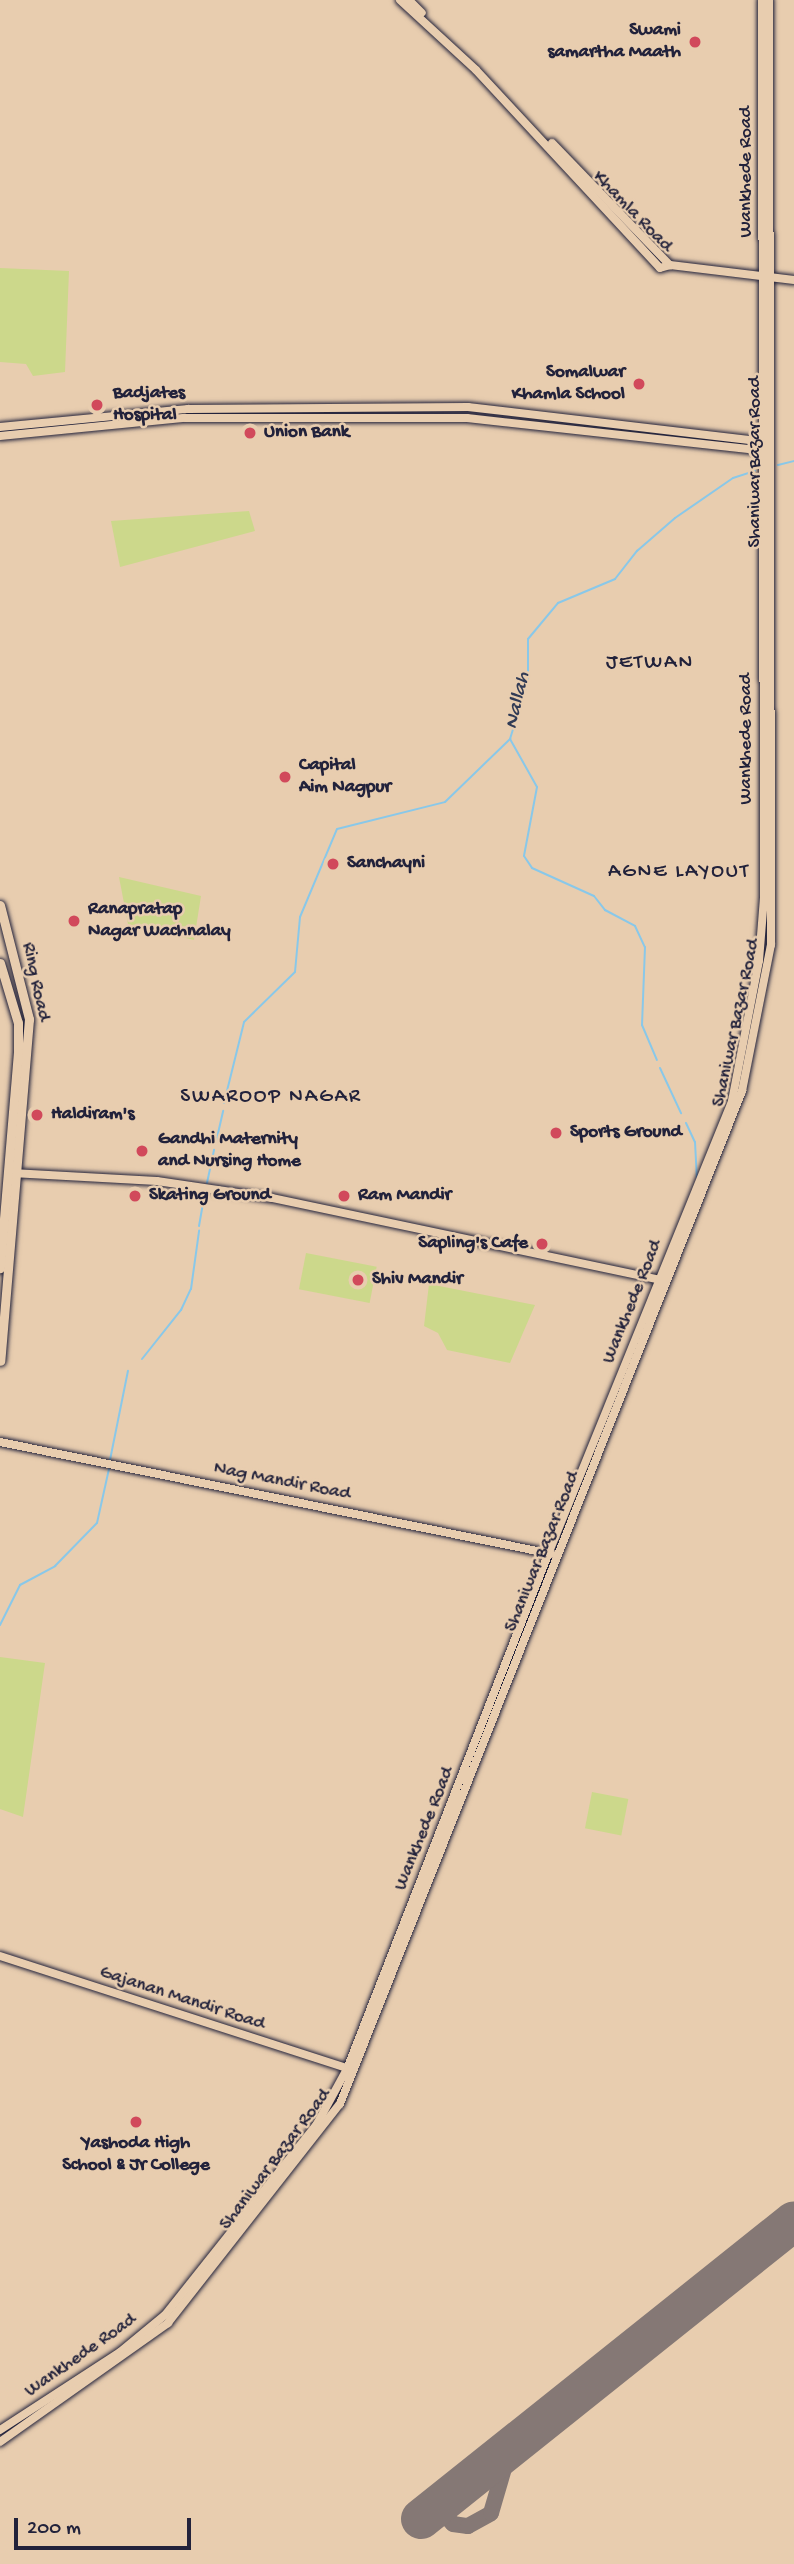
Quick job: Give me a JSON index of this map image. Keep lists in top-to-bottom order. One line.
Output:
{"streets":{"main road":["Wankhede Road","Khamla Road","Shaniwar Bazar Road","Ring Road","Nag Mandir Road","Gajanan Mandir Road"]},"crossings":[["Wankhede Road","Shaniwar Bazar Road"],["Wankhede Road","Nag Mandir Road"],["Wankhede Road","Gajanan Mandir Road"],["Shaniwar Bazar Road","Nag Mandir Road"],["Shaniwar Bazar Road","Gajanan Mandir Road"]],"districts":["JETWAN","AGNE LAYOUT","SWAROOP NAGAR"],"water":["Nallah"],"places":["Swami samartha Maath","Somalwar Khamla School","Badjates Hospital","Union Bank","Capital Aim Nagpur","Sanchayni","Ranapratap Nagar Wachnalay","Haldiram's","Sports Ground","Gandhi Maternity and Nursing Home","Skating Ground","Ram Mandir","Sapling's Cafe","Shiv Mandir","Yashoda High School & Jr College"],"scale_bar":"200 m"}
